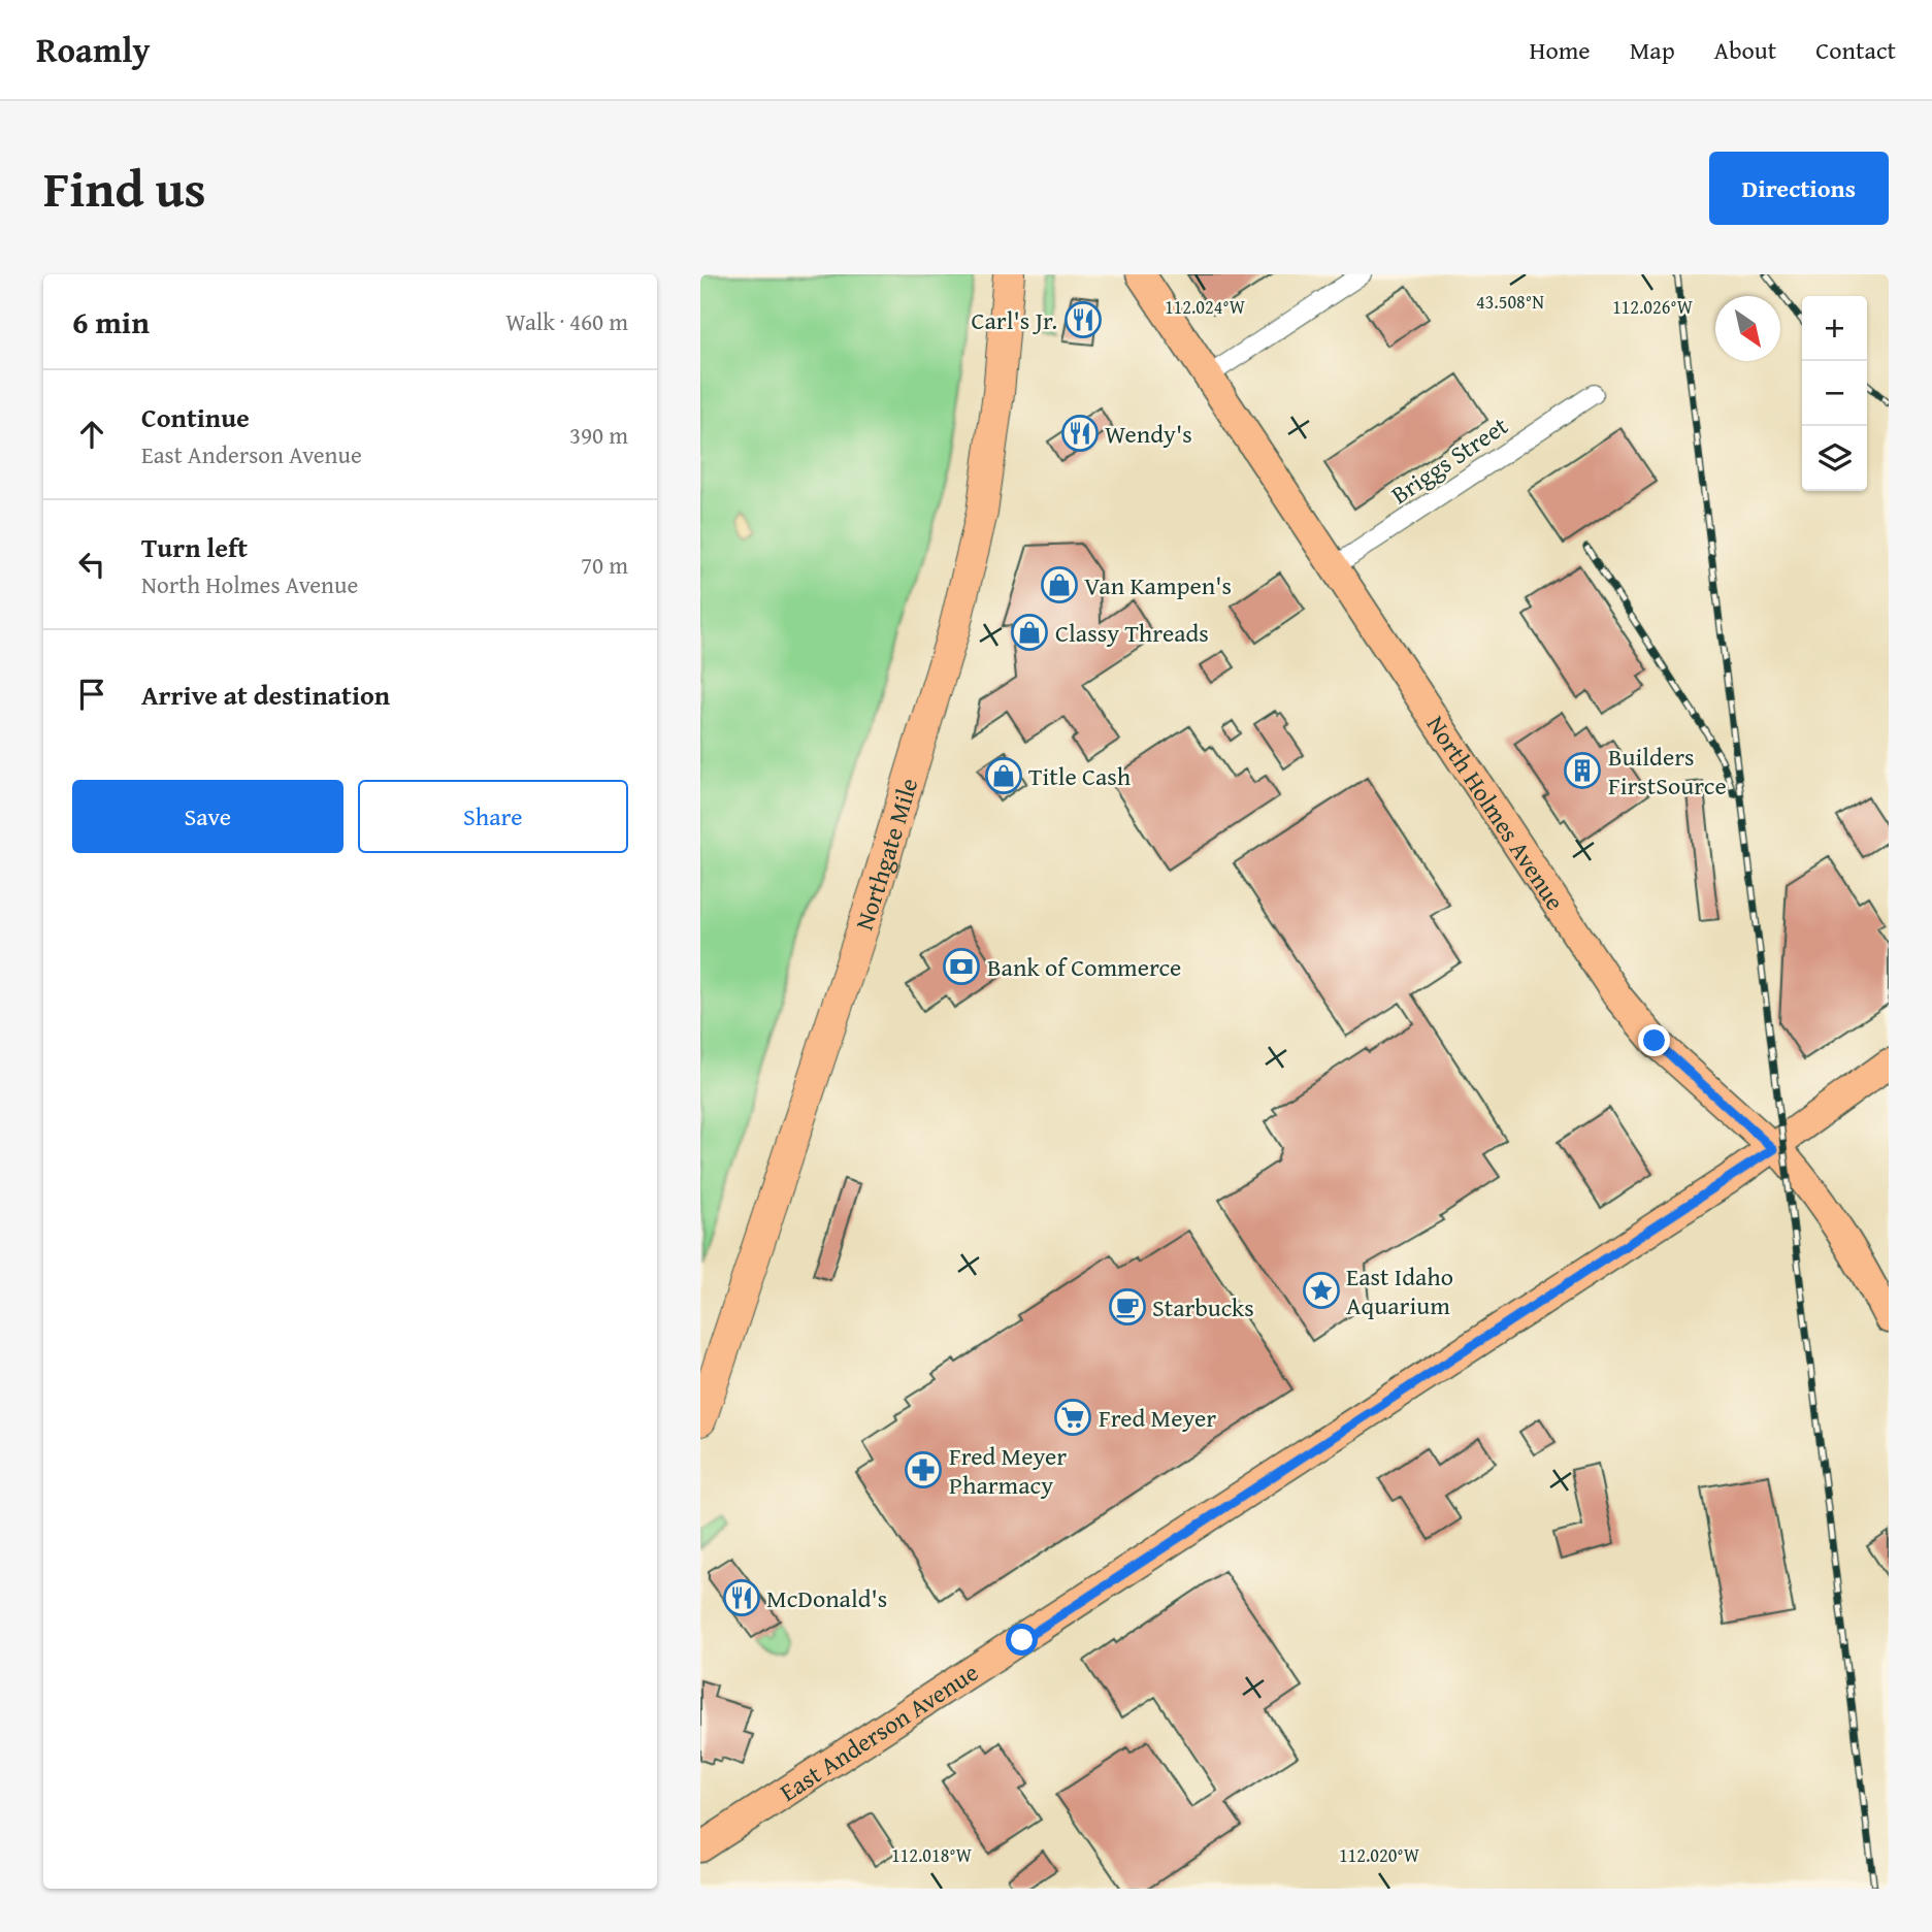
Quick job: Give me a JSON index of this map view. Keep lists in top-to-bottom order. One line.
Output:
{"streets":{"highway":["Northgate Mile"],"main road":["North Holmes Avenue","East Anderson Avenue"],"street":["Briggs Street"]},"crossings":[["Briggs Street","North Holmes Avenue"],["North Holmes Avenue","East Anderson Avenue"]],"places":{"restaurant":["Carl's Jr.","Wendy's","McDonald's"],"shop":["Van Kampen's","Classy Threads","Title Cash"],"building":["Builders FirstSource"],"bank":["Bank of Commerce"],"place":["East Idaho Aquarium"],"cafe":["Starbucks"],"supermarket":["Fred Meyer"],"pharmacy":["Fred Meyer Pharmacy"]},"north":"bottom right","page":{"header":"Roamly","nav":["Home","Map","About","Contact"],"title":"Find us","buttons":["Directions",["Save","Share"]],"heading":["6 min","Walk · 460 m"],"map_buttons":["+","−"],"list":[["Continue","East Anderson Avenue","390 m"],["Turn left","North Holmes Avenue","70 m"],"Arrive at destination"]},"coordinates":["43.508°N","112.026°W","112.024°W","112.018°W","112.020°W"]}
